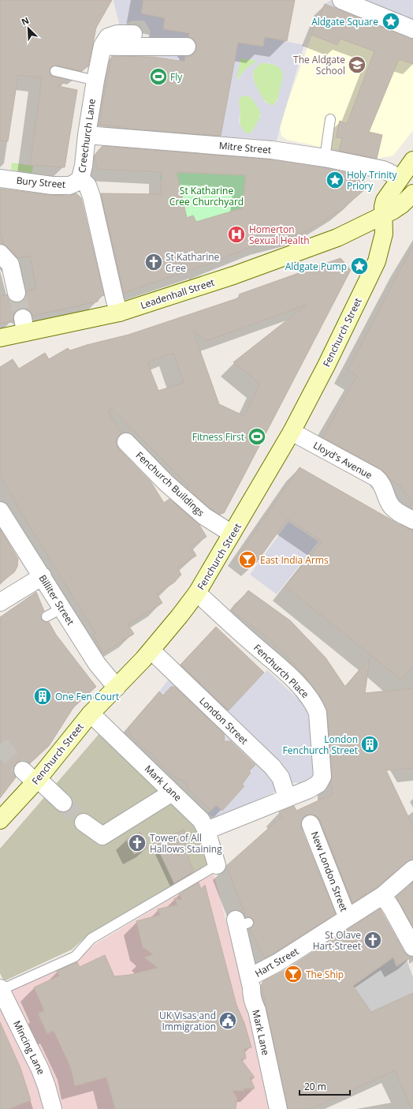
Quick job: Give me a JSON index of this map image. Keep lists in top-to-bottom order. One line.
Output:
{"streets":{"street":["Creechurch Lane","Mitre Street","Bury Street","Leadenhall Street","Fenchurch Street","Lloyd's Avenue","Fenchurch Buildings","Billiter Street","Fenchurch Place","London Street","Mark Lane","New London Street","Hart Street","Mincing Lane"]},"crossings":[["Creechurch Lane","Mitre Street"],["Creechurch Lane","Bury Street"],["Creechurch Lane","Leadenhall Street"],["Mitre Street","Fenchurch Street"],["Leadenhall Street","Fenchurch Street"],["Fenchurch Street","Lloyd's Avenue"],["Fenchurch Street","Fenchurch Buildings"],["Fenchurch Street","Billiter Street"],["Fenchurch Street","Fenchurch Place"],["Fenchurch Street","London Street"],["Fenchurch Street","Mark Lane"],["Fenchurch Place","London Street"],["Mark Lane","Hart Street"],["New London Street","Hart Street"]],"parks":["St Katharine Cree Churchyard"],"places":{"place":["Aldgate Square","Holy Trinity Priory","Aldgate Pump"],"school or university":["The Aldgate School"],"sports":["Fly","Fitness First"],"hospital":["Homerton Sexual Health"],"church":["St Katharine Cree","Tower of All Hallows Staining","St Olave Hart Street"],"bar":["East India Arms","The Ship"],"building":["One Fen Court","London Fenchurch Street"],"public building":["UK Visas and Immigration"]},"scale_bar":"20 m","north":"top left"}
